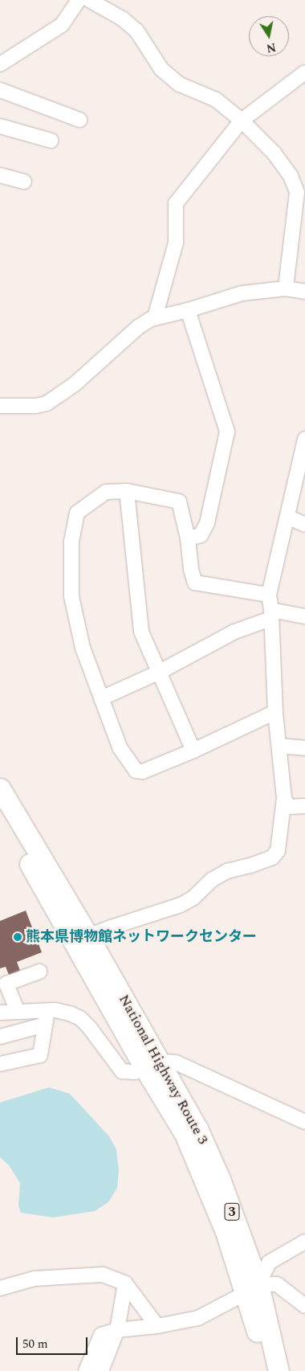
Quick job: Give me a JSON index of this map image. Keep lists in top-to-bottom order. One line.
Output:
{"streets":{"highway":["National Highway Route 3","3"]},"places":["熊本県博物館ネットワークセンター"],"scale_bar":"50 m","north":"bottom"}
